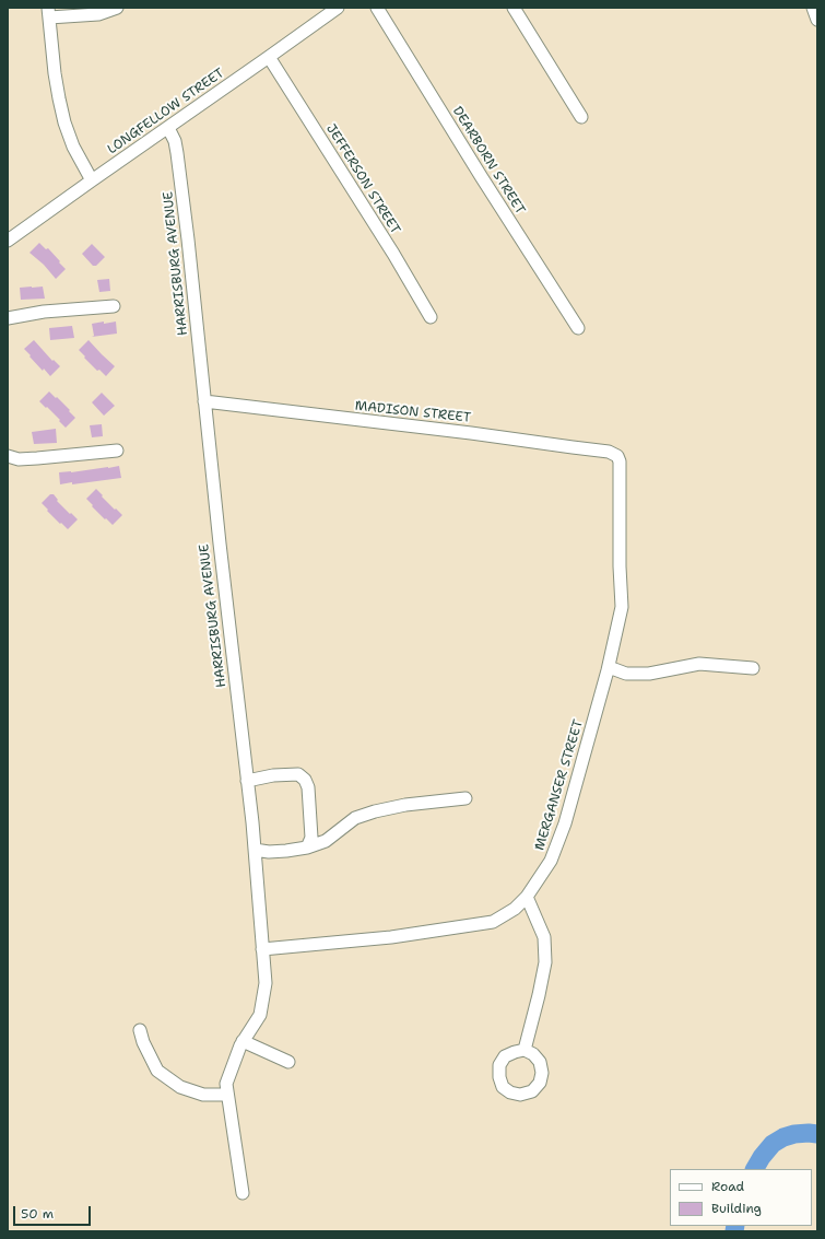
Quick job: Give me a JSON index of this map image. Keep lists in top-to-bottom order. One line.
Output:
{"streets":{"street":["LONGFELLOW STREET","DEARBORN STREET","JEFFERSON STREET","HARRISBURG AVENUE","MADISON STREET","MERGANSER STREET"]},"crossings":[["LONGFELLOW STREET","JEFFERSON STREET"],["LONGFELLOW STREET","HARRISBURG AVENUE"],["HARRISBURG AVENUE","MADISON STREET"],["HARRISBURG AVENUE","MERGANSER STREET"],["MADISON STREET","MERGANSER STREET"]],"legend":["Road","Building"],"scale_bar":"50 m"}
